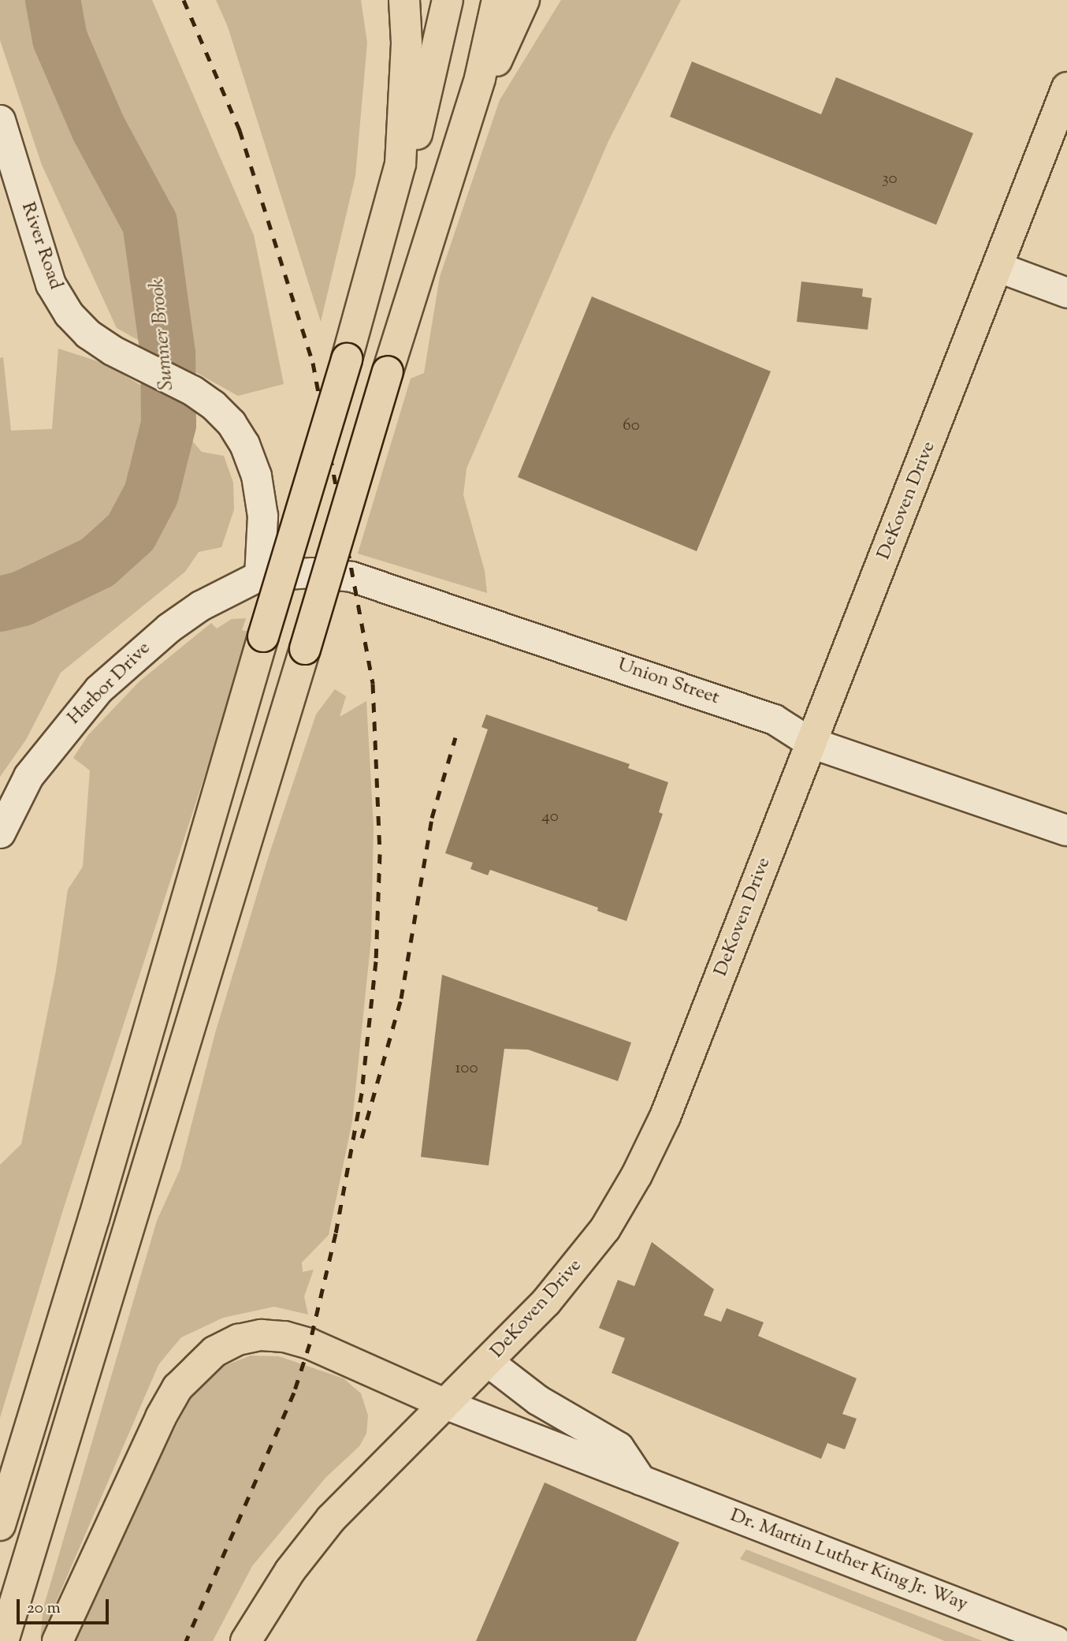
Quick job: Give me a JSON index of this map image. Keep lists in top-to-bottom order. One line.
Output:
{"streets":{"main road":["DeKoven Drive"],"street":["River Road","Union Street","Harbor Drive","Dr. Martin Luther King Jr. Way"]},"crossings":[["River Road","Union Street"],["River Road","Harbor Drive"],["DeKoven Drive","Union Street"],["DeKoven Drive","Dr. Martin Luther King Jr. Way"],["Union Street","Harbor Drive"]],"water":["Sumner Brook"],"house_numbers":["30","60","40","100"],"scale_bar":"20 m"}
